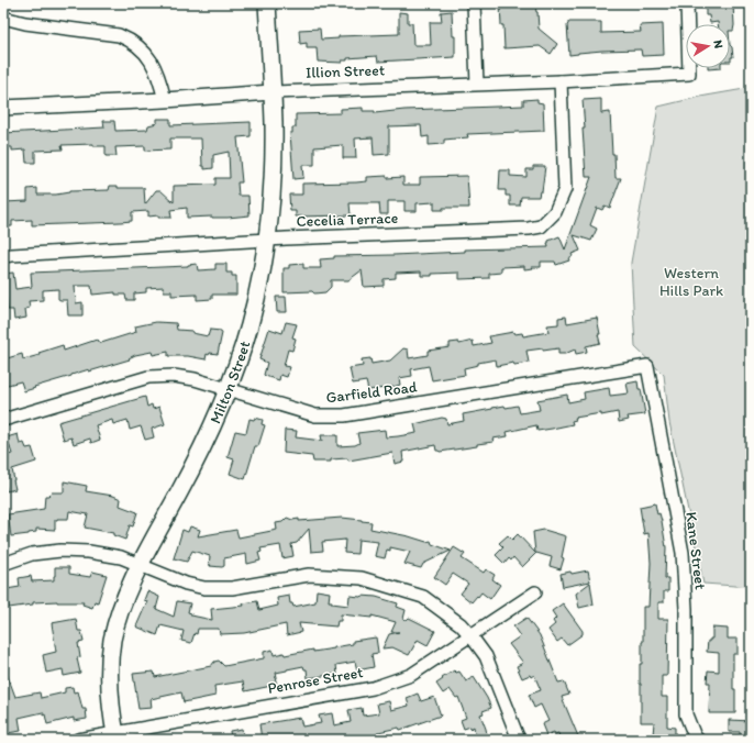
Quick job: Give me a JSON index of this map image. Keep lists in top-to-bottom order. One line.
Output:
{"streets":{"main road":["Milton Street"],"street":["Illion Street","Cecelia Terrace","Garfield Road","Kane Street","Penrose Street"]},"crossings":[["Illion Street","Cecelia Terrace"],["Illion Street","Milton Street"],["Cecelia Terrace","Milton Street"],["Milton Street","Garfield Road"],["Milton Street","Penrose Street"],["Garfield Road","Kane Street"]],"parks":["Western Hills Park"],"north":"right"}
